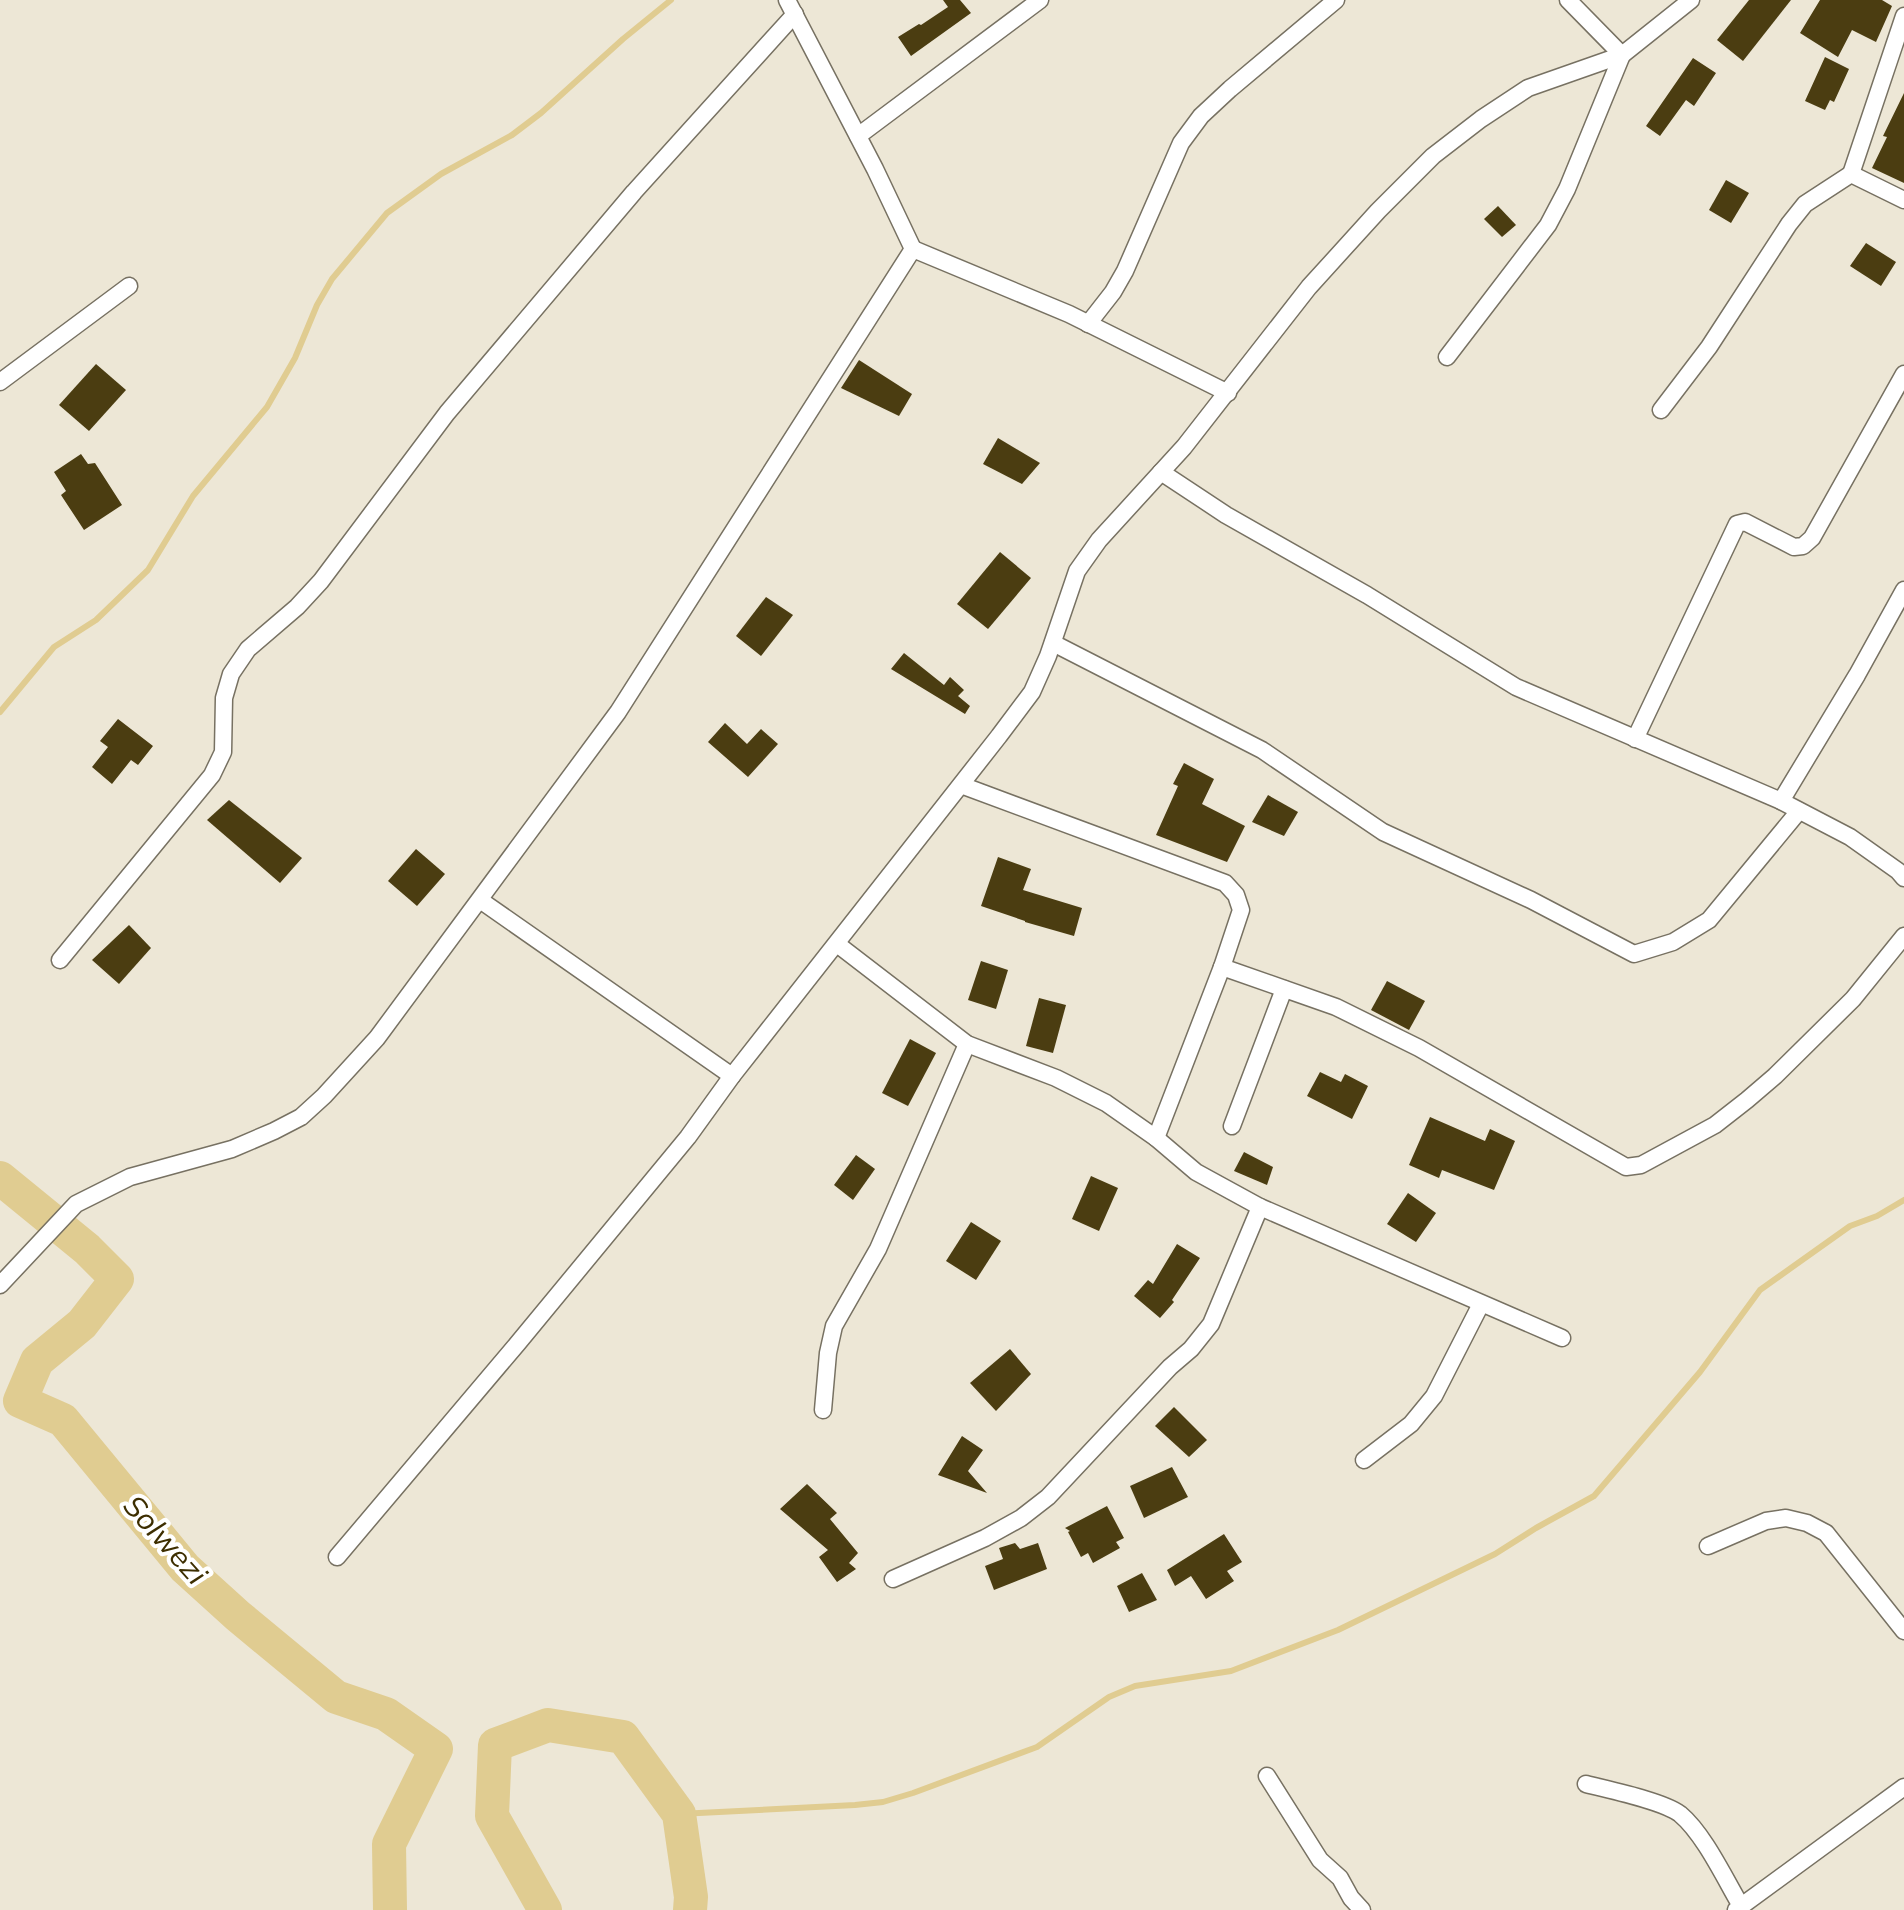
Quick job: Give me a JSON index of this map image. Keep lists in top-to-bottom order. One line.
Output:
{"water":["Solwezi"]}
